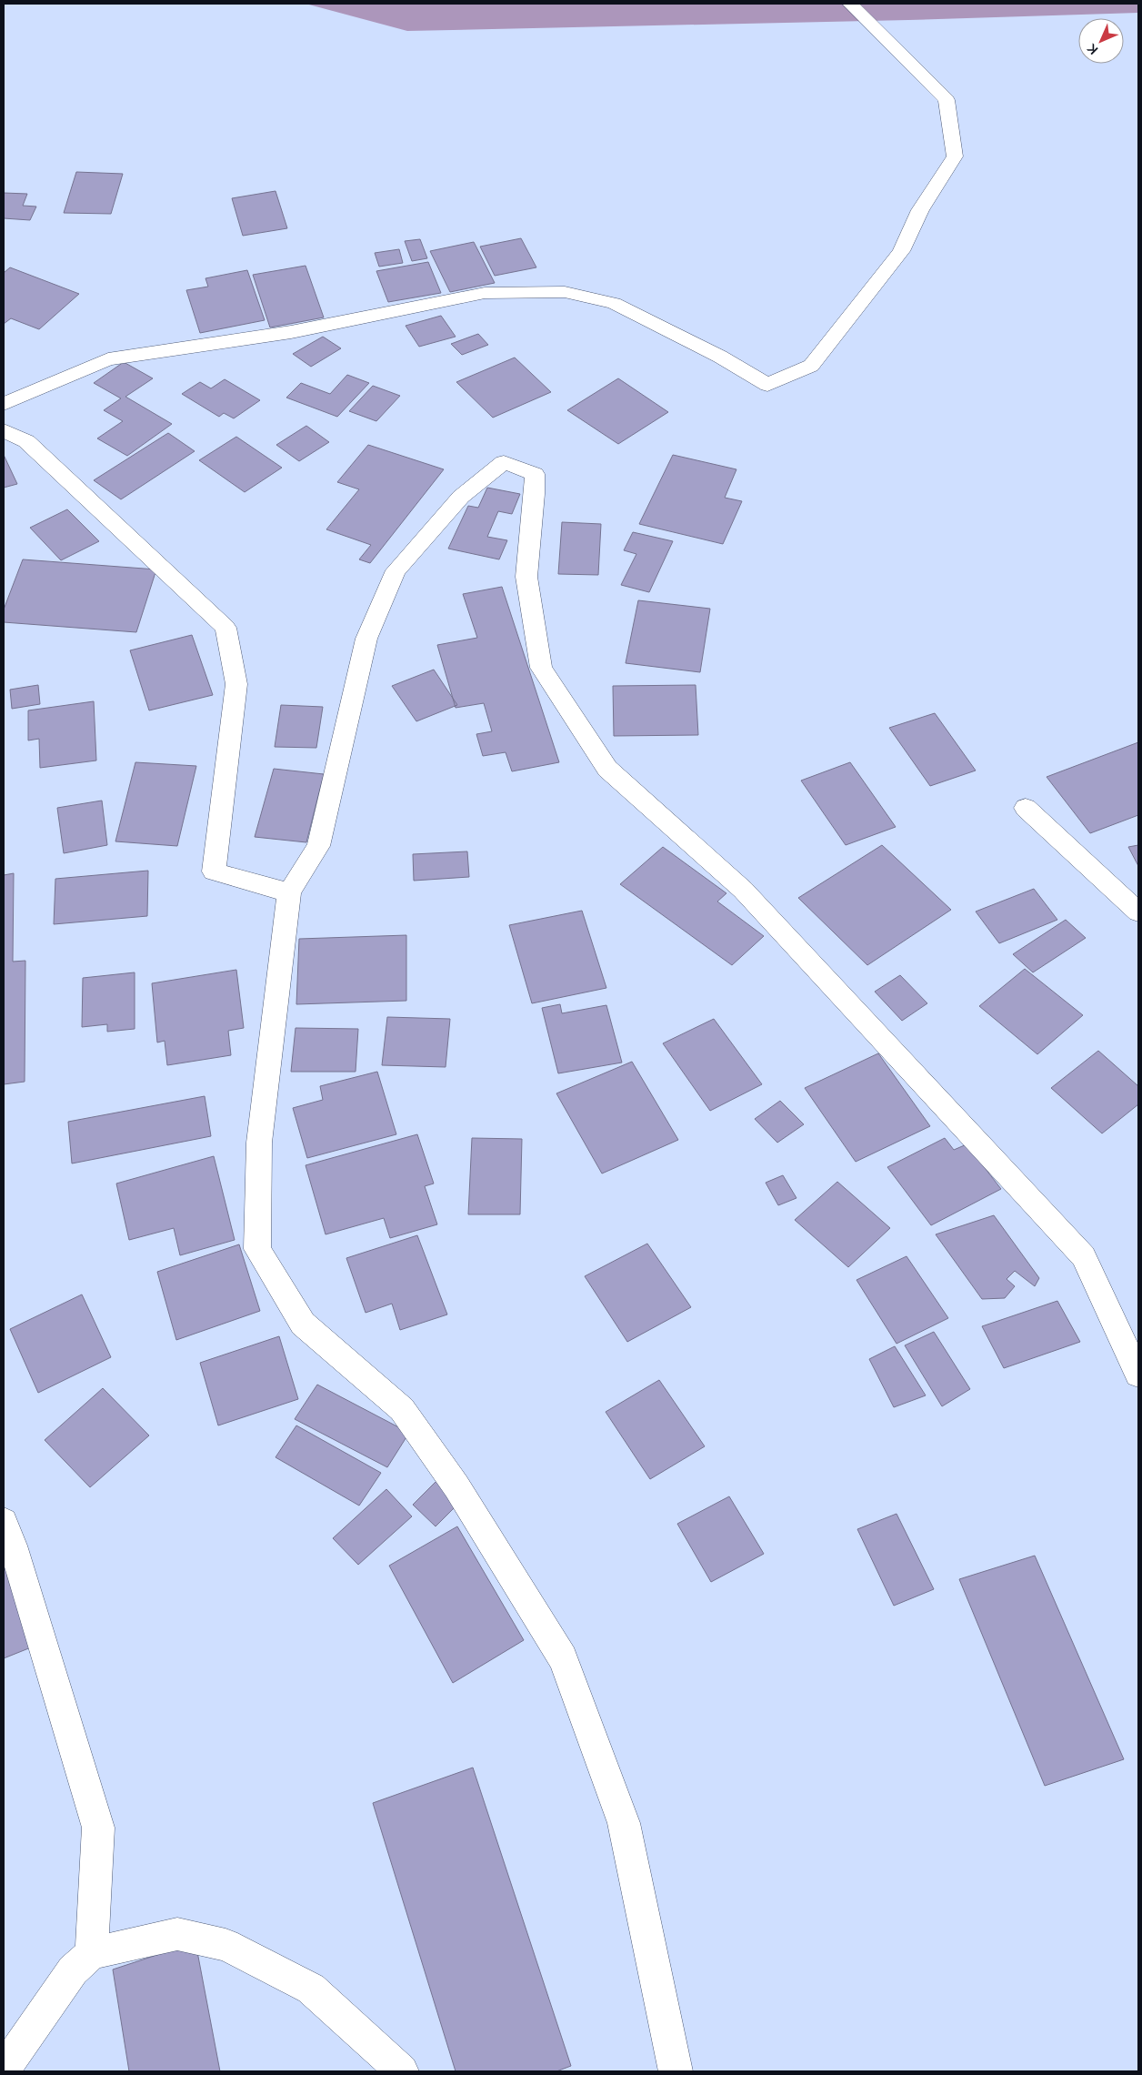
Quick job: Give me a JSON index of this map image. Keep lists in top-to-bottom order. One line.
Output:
{"north":"bottom left"}
